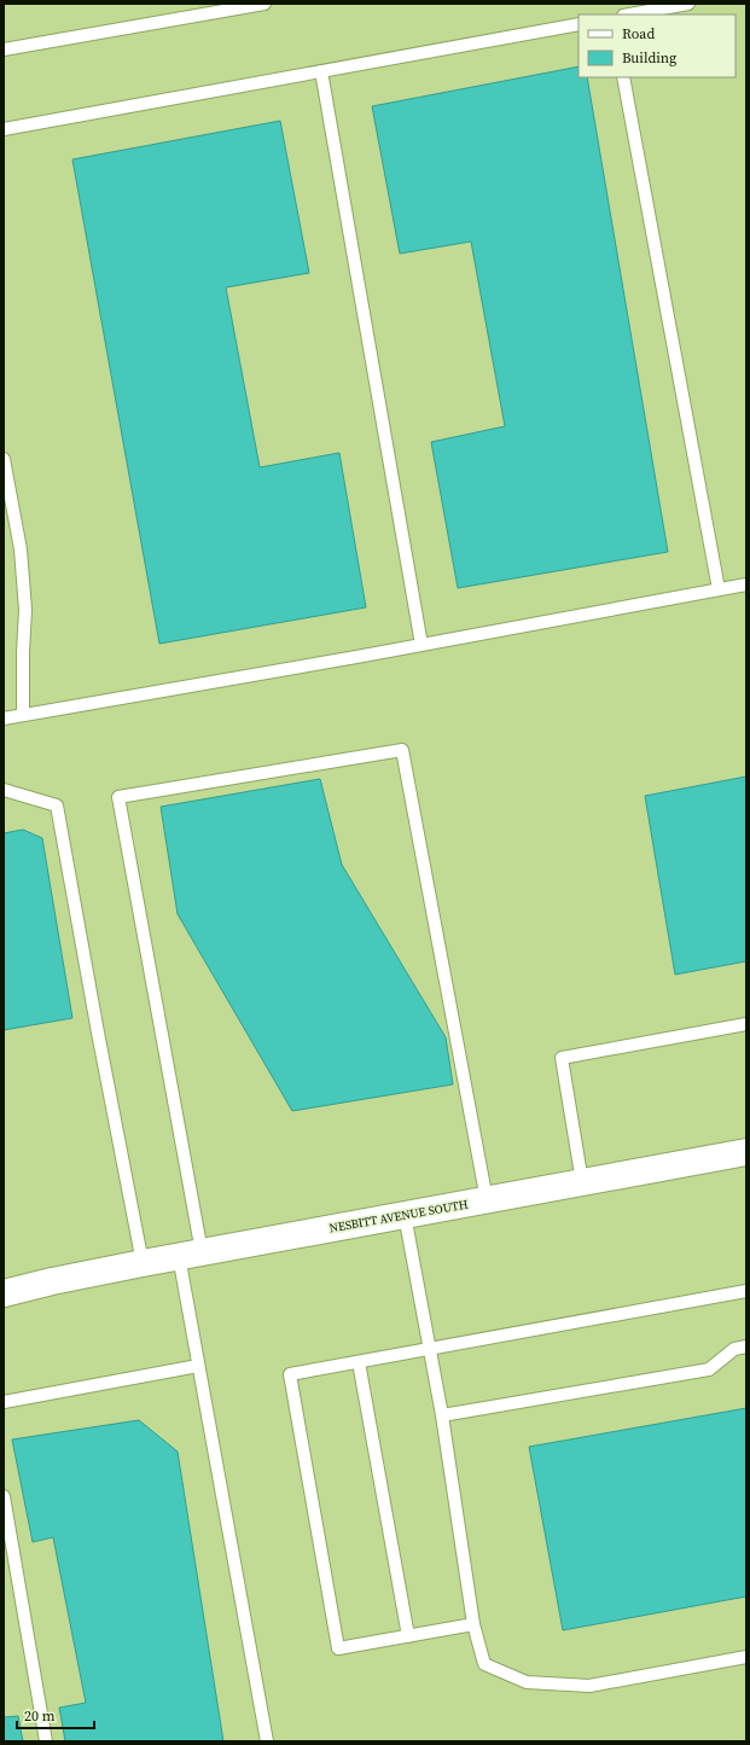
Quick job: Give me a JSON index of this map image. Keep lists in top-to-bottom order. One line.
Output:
{"streets":{"street":["NESBITT AVENUE SOUTH"]},"legend":["Road","Building"],"scale_bar":"20 m"}
